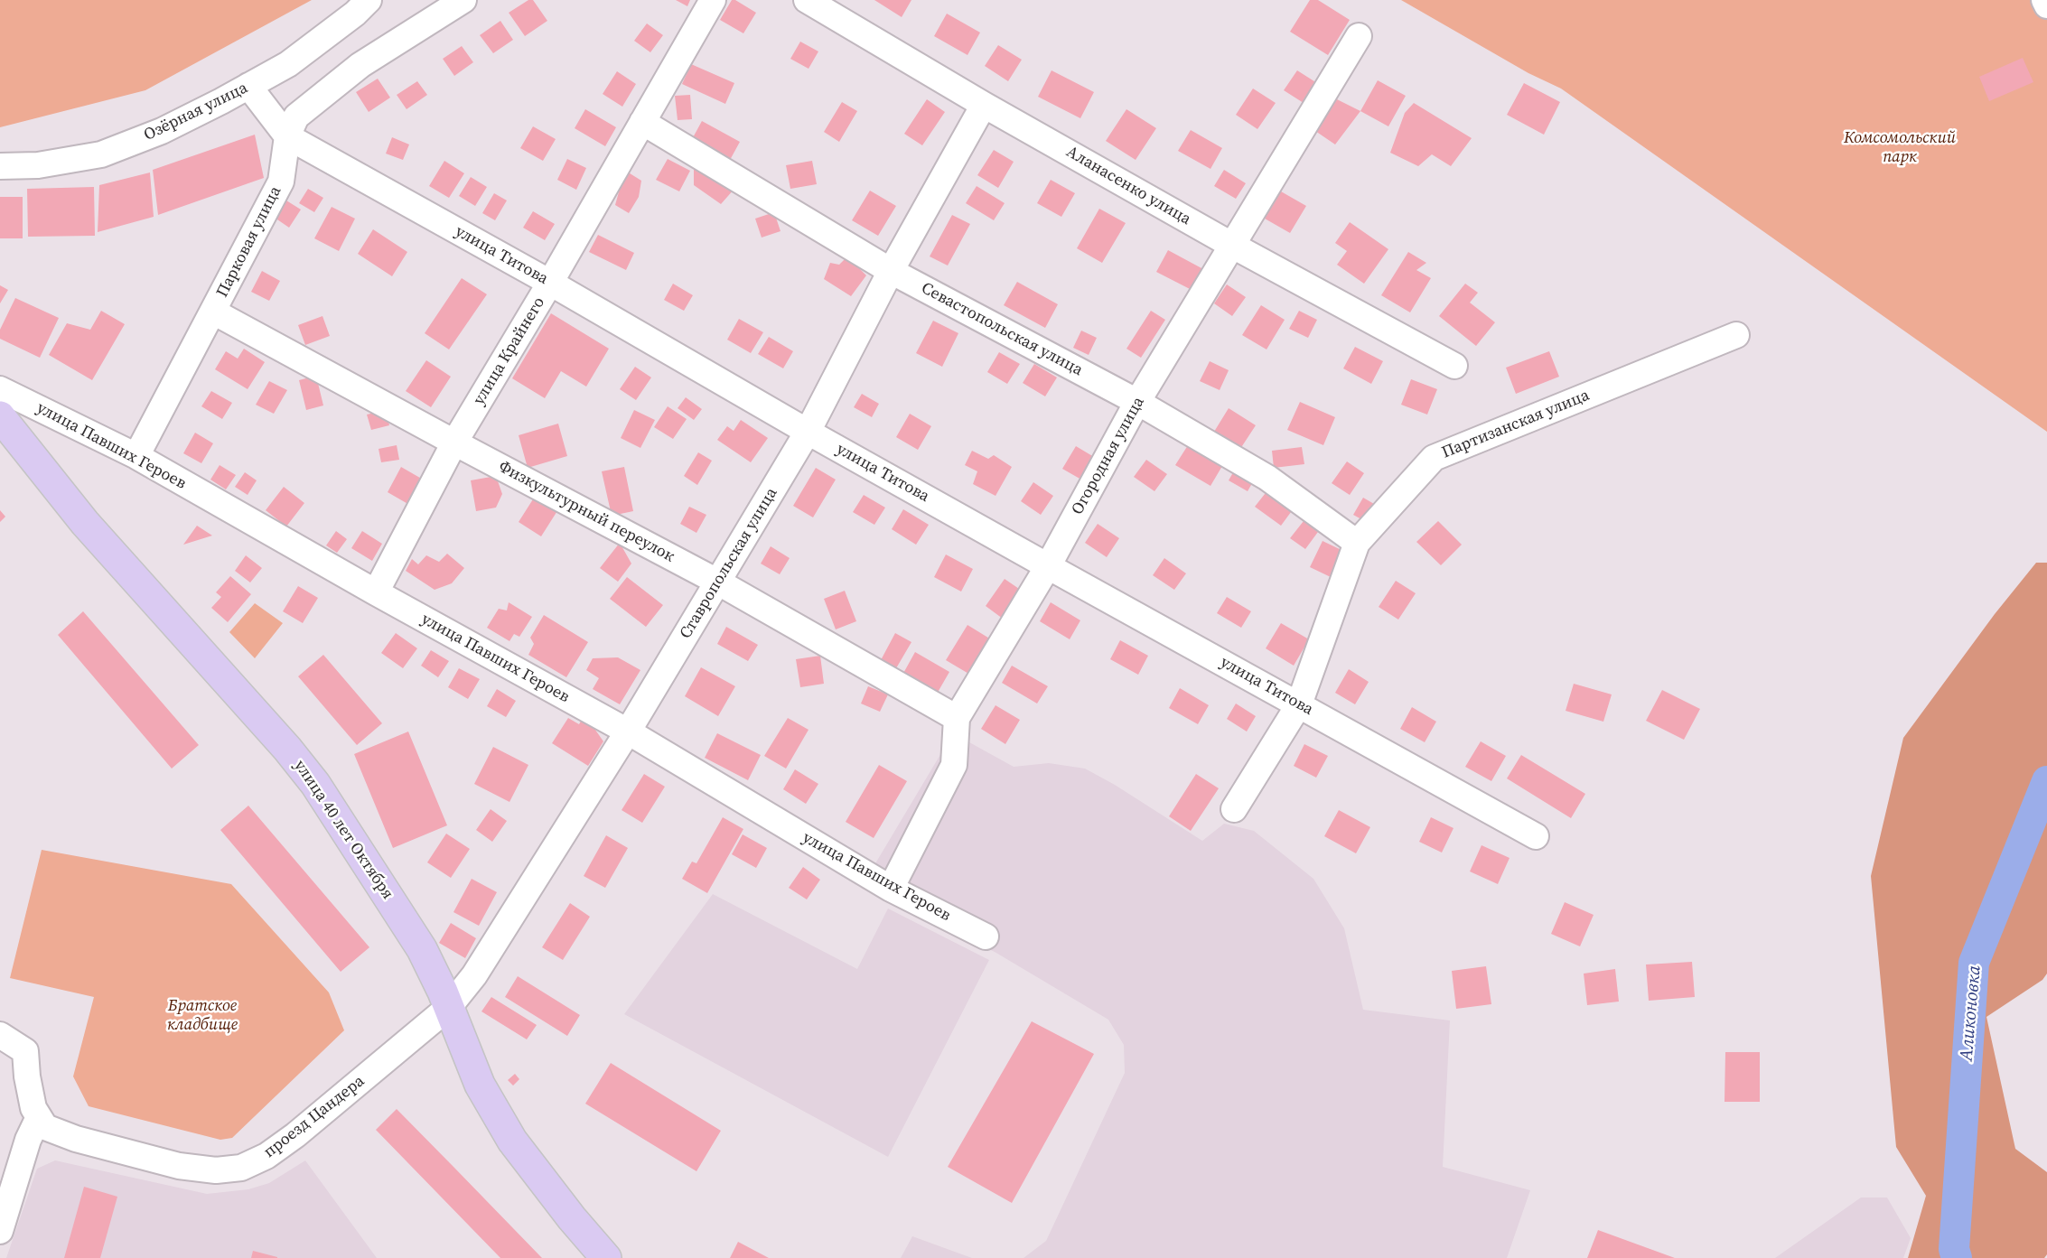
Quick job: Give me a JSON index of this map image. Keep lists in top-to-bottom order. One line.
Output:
{"streets":{"main road":["улица 40 лет Октября"],"street":["Озёрная улица","Аланасенко улица","Парковая улица","улица Титова","Севастопольская улица","улица Крайнего","Партизанская улица","улица Павших Героев","Огородная улица","Физкультурный переулок","Ставропольская улица","проезд Цандера"]},"crossings":[["Озёрная улица","улица Титова"],["Аланасенко улица","Огородная улица"],["Аланасенко улица","Ставропольская улица"],["Парковая улица","улица Титова"],["Парковая улица","улица Павших Героев"],["Парковая улица","Физкультурный переулок"],["улица Титова","улица Крайнего"],["улица Титова","Партизанская улица"],["улица Титова","Огородная улица"],["улица Титова","Ставропольская улица"],["Севастопольская улица","улица Крайнего"],["Севастопольская улица","Партизанская улица"],["Севастопольская улица","Огородная улица"],["Севастопольская улица","Ставропольская улица"],["улица Крайнего","улица Павших Героев"],["улица Крайнего","Физкультурный переулок"],["улица Павших Героев","Огородная улица"],["улица Павших Героев","Ставропольская улица"],["Огородная улица","Физкультурный переулок"],["Физкультурный переулок","Ставропольская улица"],["Ставропольская улица","улица 40 лет Октября"],["Ставропольская улица","проезд Цандера"],["улица 40 лет Октября","проезд Цандера"]],"water":["Аликоновка"],"parks":["Комсомольский парк","Братское кладбище"]}
